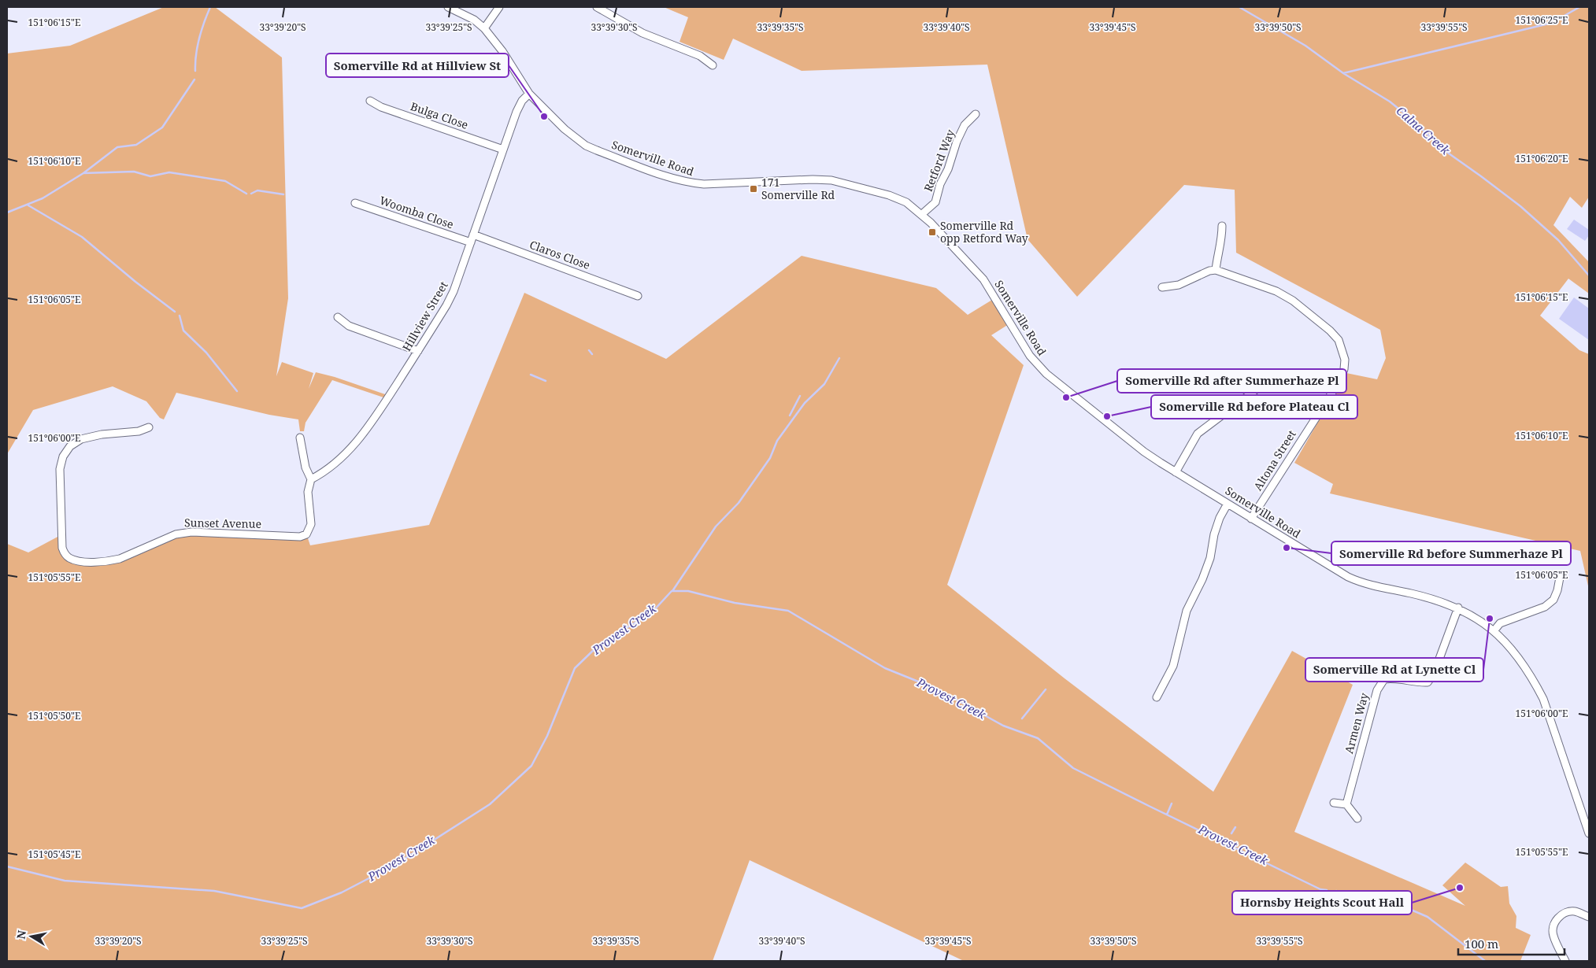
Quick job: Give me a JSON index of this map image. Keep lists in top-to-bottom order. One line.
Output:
{"streets":{"street":["Bulga Close","Somerville Road","Retford Way","Woomba Close","Claros Close","Hillview Street","Altona Street","Sunset Avenue","Armen Way"]},"crossings":[["Bulga Close","Hillview Street"],["Somerville Road","Retford Way"],["Somerville Road","Hillview Street"],["Somerville Road","Altona Street"],["Somerville Road","Armen Way"],["Woomba Close","Hillview Street"],["Claros Close","Hillview Street"],["Hillview Street","Sunset Avenue"]],"water":["Calna Creek","Provest Creek"],"places":{"other":["Somerville Rd at Hillview St","Somerville Rd after Summerhaze Pl","Somerville Rd before Plateau Cl","Somerville Rd before Summerhaze Pl","Somerville Rd at Lynette Cl","Hornsby Heights Scout Hall"],"transit":["171 Somerville Rd","Somerville Rd opp Retford Way"]},"scale_bar":"100 m","north":"left","coordinates":["151°06'25\"E","151°06'15\"E","33°39'30\"S","33°39'35\"S","33°39'45\"S","33°39'20\"S","33°39'25\"S","33°39'40\"S","33°39'50\"S","33°39'55\"S","151°06'20\"E","151°06'10\"E","151°06'05\"E","151°06'00\"E","151°05'55\"E","151°05'50\"E","151°05'45\"E"]}
